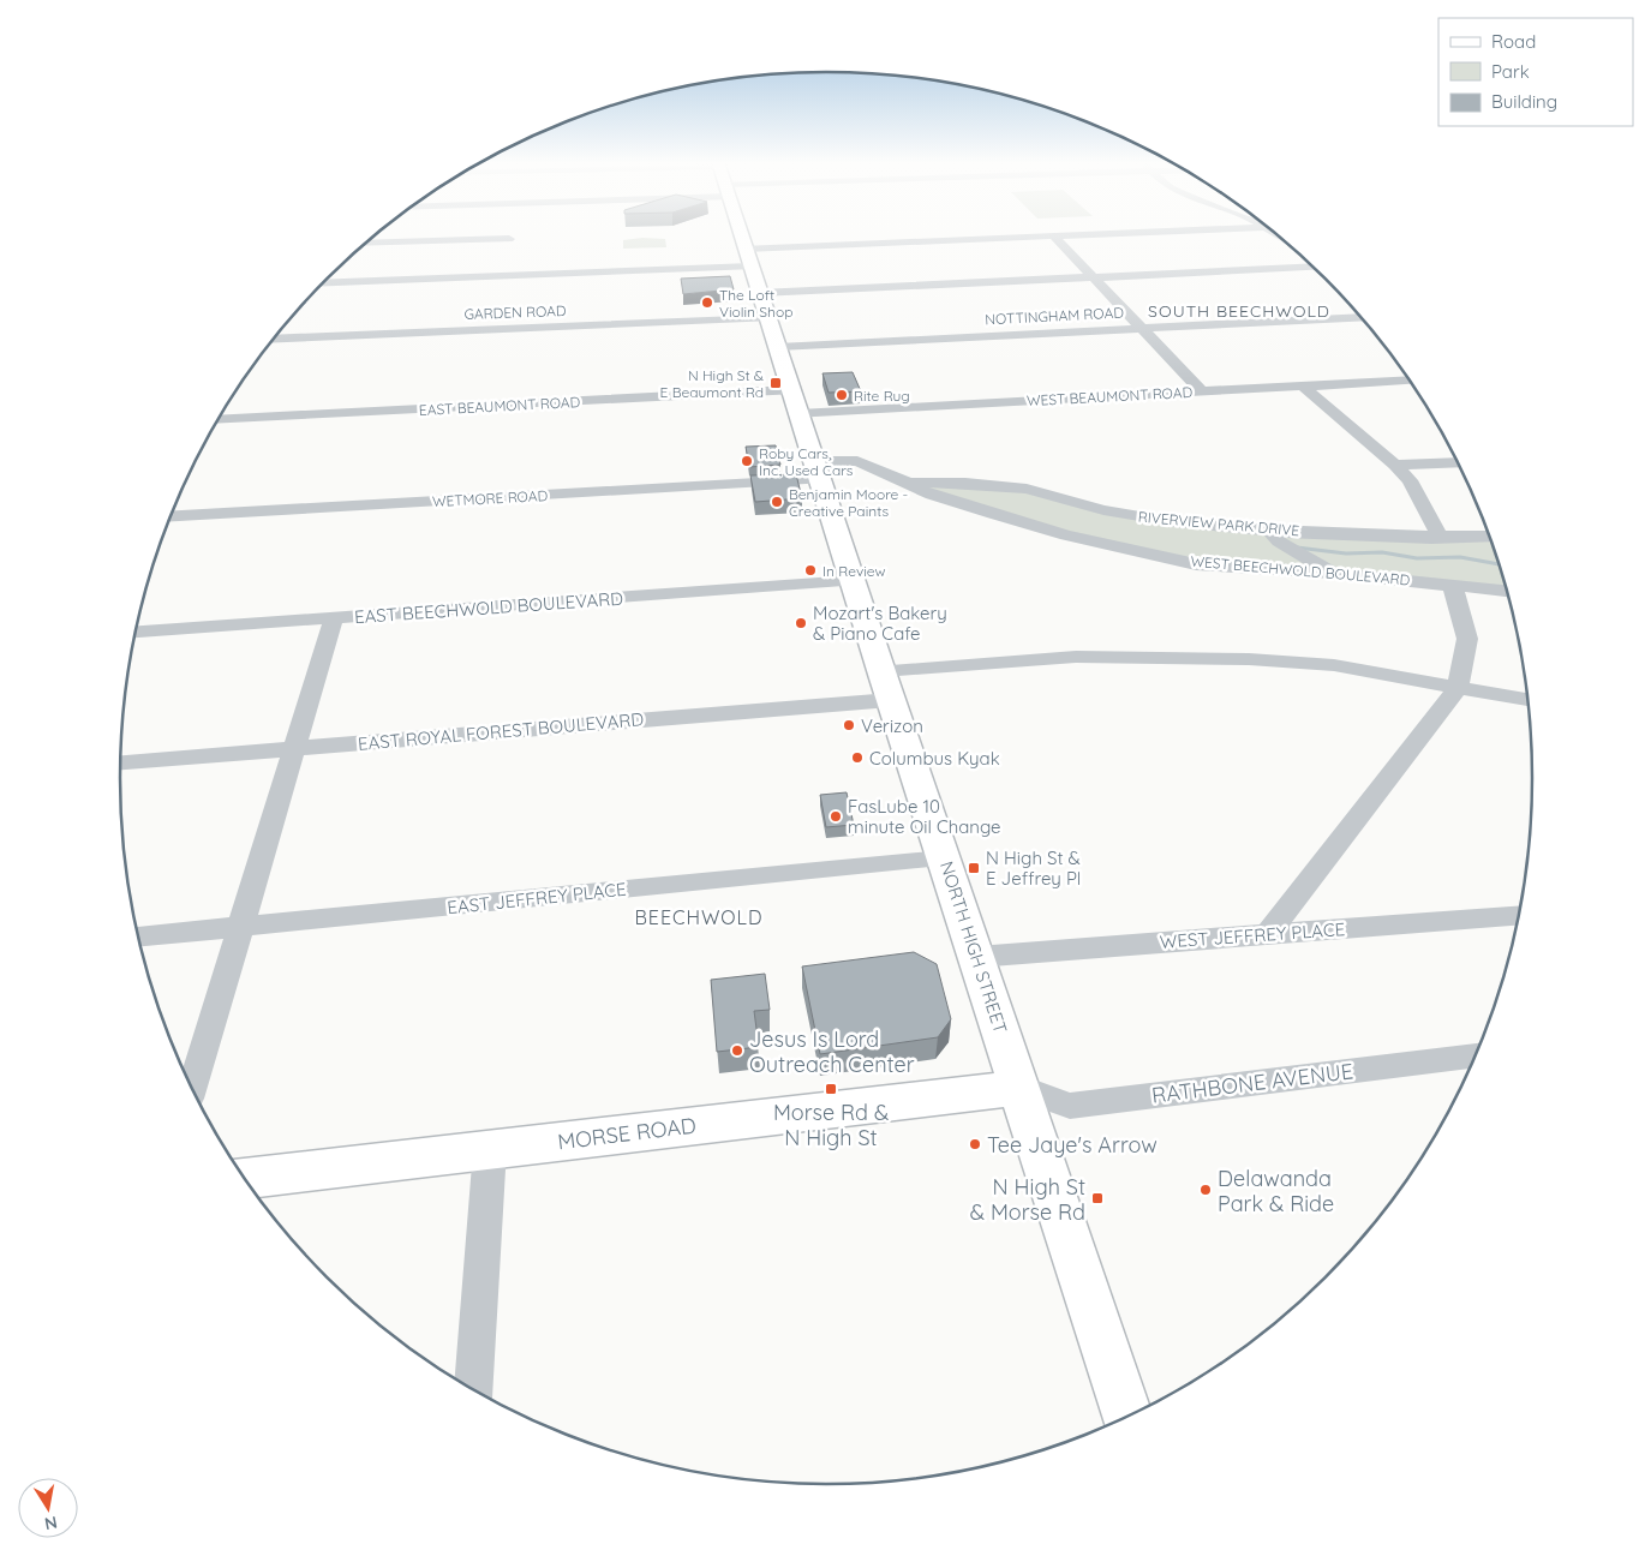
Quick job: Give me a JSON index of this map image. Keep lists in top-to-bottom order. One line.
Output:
{"streets":{"main road":["NORTH HIGH STREET","MORSE ROAD"],"street":["GARDEN ROAD","NOTTINGHAM ROAD","WEST BEAUMONT ROAD","EAST BEAUMONT ROAD","WETMORE ROAD","RIVERVIEW PARK DRIVE","WEST BEECHWOLD BOULEVARD","EAST BEECHWOLD BOULEVARD","EAST ROYAL FOREST BOULEVARD","EAST JEFFREY PLACE","WEST JEFFREY PLACE","RATHBONE AVENUE"]},"crossings":[["GARDEN ROAD","NORTH HIGH STREET"],["NOTTINGHAM ROAD","NORTH HIGH STREET"],["WEST BEAUMONT ROAD","NORTH HIGH STREET"],["EAST BEAUMONT ROAD","NORTH HIGH STREET"],["WETMORE ROAD","WEST BEECHWOLD BOULEVARD"],["WETMORE ROAD","NORTH HIGH STREET"],["RIVERVIEW PARK DRIVE","WEST BEECHWOLD BOULEVARD"],["WEST BEECHWOLD BOULEVARD","NORTH HIGH STREET"],["EAST BEECHWOLD BOULEVARD","NORTH HIGH STREET"],["EAST ROYAL FOREST BOULEVARD","NORTH HIGH STREET"],["EAST JEFFREY PLACE","NORTH HIGH STREET"],["WEST JEFFREY PLACE","NORTH HIGH STREET"],["NORTH HIGH STREET","RATHBONE AVENUE"],["NORTH HIGH STREET","MORSE ROAD"],["RATHBONE AVENUE","MORSE ROAD"]],"districts":["SOUTH BEECHWOLD","BEECHWOLD"],"places":{"other":["The Loft Violin Shop","Rite Rug","Roby Cars, Inc. Used Cars","Benjamin Moore - Creative Paints","In Review","Mozart's Bakery & Piano Cafe","Verizon","Columbus Kyak","FasLube 10 minute Oil Change","Jesus Is Lord Outreach Center","Tee Jaye's Arrow","Delawanda Park & Ride"],"transit":["N High St & E Beaumont Rd","N High St & E Jeffrey Pl","Morse Rd & N High St","N High St & Morse Rd"]},"legend":["Road","Park","Building"],"north":"bottom"}
